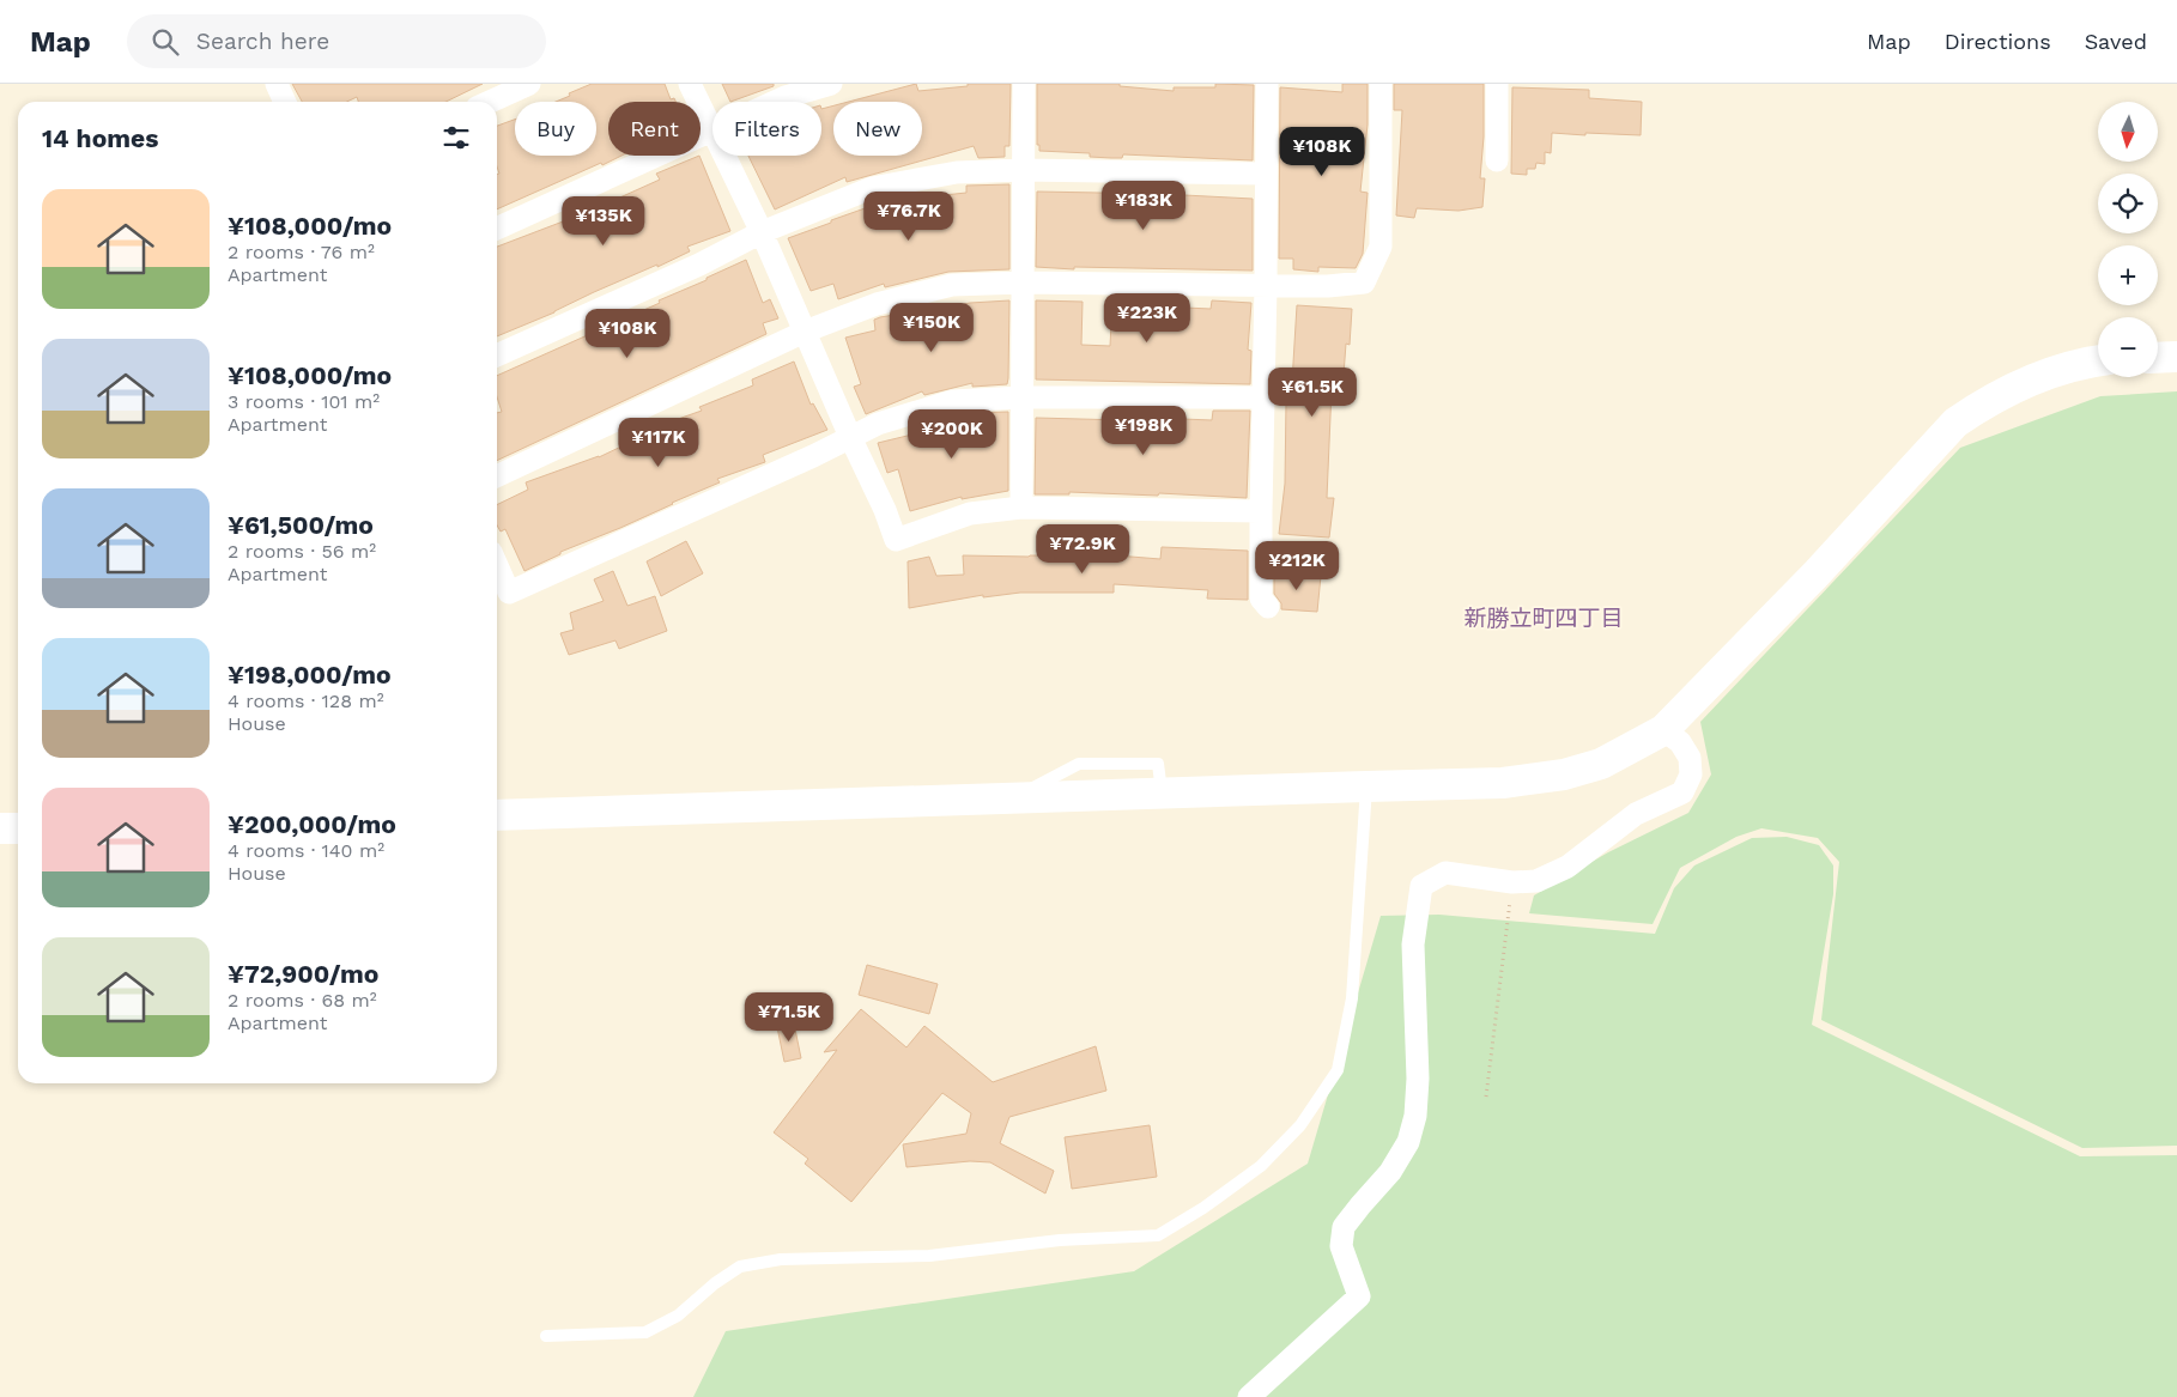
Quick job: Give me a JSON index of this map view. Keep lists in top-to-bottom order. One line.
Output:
{"districts":["新勝立町四丁目"],"north":"bottom","page":{"header":"Map","search":"Search here","nav":["Map","Directions","Saved"],"map_buttons":["+","−"],"chip":["Buy","Rent","Filters","New"],"heading":"14 homes","price":["¥108K","¥183K","¥76.7K","¥135K","¥223K","¥150K","¥108K","¥61.5K","¥198K","¥200K","¥117K","¥72.9K","¥212K","¥71.5K"],"list":[{"name":"¥108,000/mo","note":"2 rooms · 76 m² · Apartment"},{"name":"¥108,000/mo","note":"3 rooms · 101 m² · Apartment"},{"name":"¥61,500/mo","note":"2 rooms · 56 m² · Apartment"},{"name":"¥198,000/mo","note":"4 rooms · 128 m² · House"},{"name":"¥200,000/mo","note":"4 rooms · 140 m² · House"},{"name":"¥72,900/mo","note":"2 rooms · 68 m² · Apartment"}]}}
